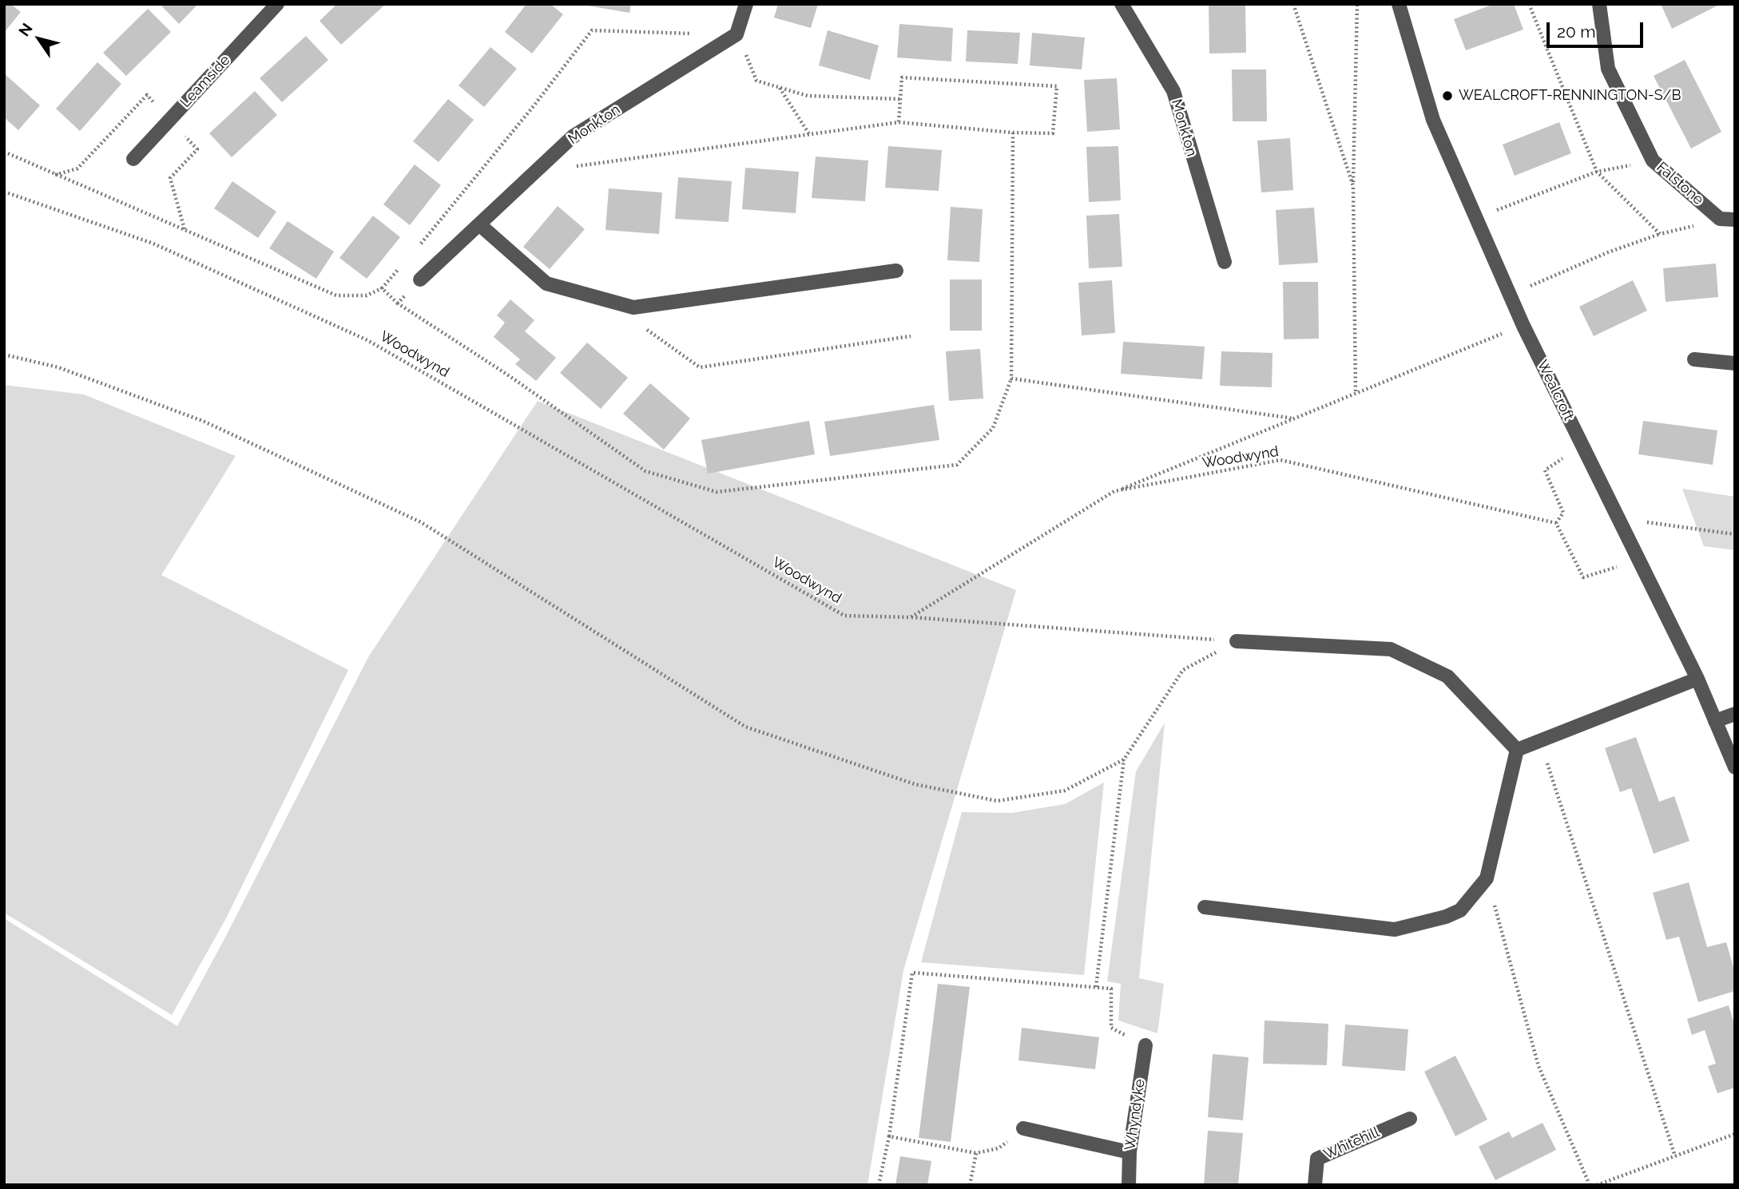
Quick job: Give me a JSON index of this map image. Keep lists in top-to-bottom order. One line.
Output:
{"streets":{"street":["Leamside","Monkton","Falstone","Wealcroft","Whyndyke","Whitehill"],"path":["Woodwynd"]},"places":["WEALCROFT-RENNINGTON-S/B"],"scale_bar":"20 m","north":"top left"}
